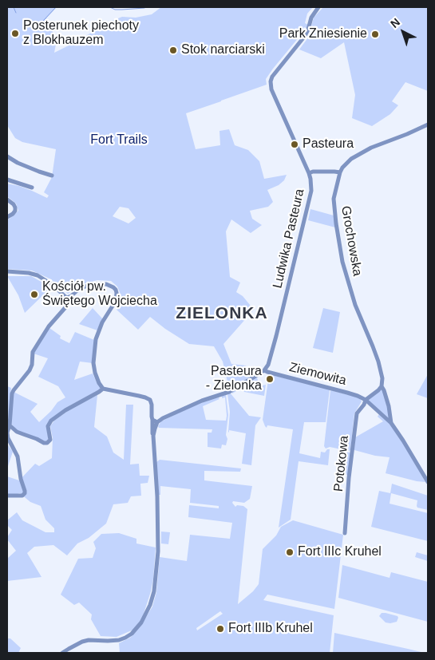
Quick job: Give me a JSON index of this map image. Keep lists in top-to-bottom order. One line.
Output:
{"streets":{"street":["Ludwika Pasteura","Grochowska","Ziemowita","Potokowa"]},"crossings":[["Ludwika Pasteura","Ziemowita"],["Grochowska","Ziemowita"],["Grochowska","Potokowa"],["Ziemowita","Potokowa"]],"districts":["ZIELONKA"],"parks":["Fort Trails"],"places":["Posterunek piechoty z Blokhauzem","Park Zniesienie","Stok narciarski","Pasteura","Kościół pw. Świętego Wojciecha","Pasteura - Zielonka","Fort IIIc Kruhel","Fort IIIb Kruhel"],"north":"top left"}
